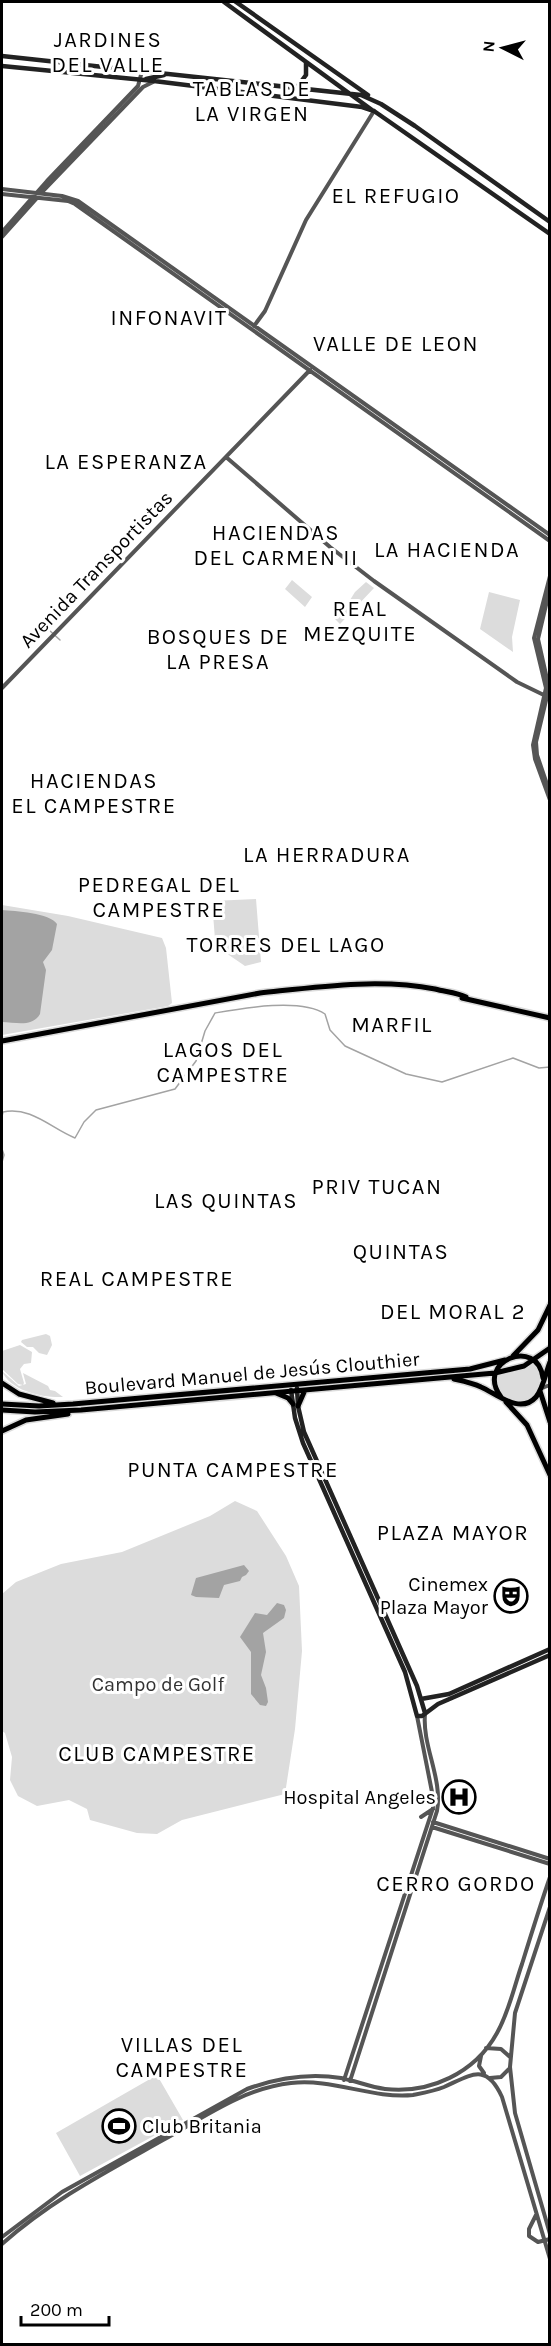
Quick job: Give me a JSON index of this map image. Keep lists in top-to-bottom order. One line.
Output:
{"streets":{"main road":["Boulevard Manuel de Jesús Clouthier"],"street":["Avenida Transportistas"]},"districts":["JARDINES DEL VALLE","TABLAS DE LA VIRGEN","EL REFUGIO","INFONAVIT","VALLE DE LEON","LA ESPERANZA","HACIENDAS DEL CARMEN II","LA HACIENDA","REAL MEZQUITE","BOSQUES DE LA PRESA","HACIENDAS EL CAMPESTRE","LA HERRADURA","PEDREGAL DEL CAMPESTRE","TORRES DEL LAGO","MARFIL","LAGOS DEL CAMPESTRE","PRIV TUCAN","LAS QUINTAS","QUINTAS","REAL CAMPESTRE","DEL MORAL 2","PUNTA CAMPESTRE","PLAZA MAYOR","CLUB CAMPESTRE","CERRO GORDO","VILLAS DEL CAMPESTRE"],"parks":["Campo de Golf"],"places":{"theatre":["Cinemex Plaza Mayor"],"hospital":["Hospital Angeles"],"sports":["Club Britania"]},"scale_bar":"200 m","north":"left"}
